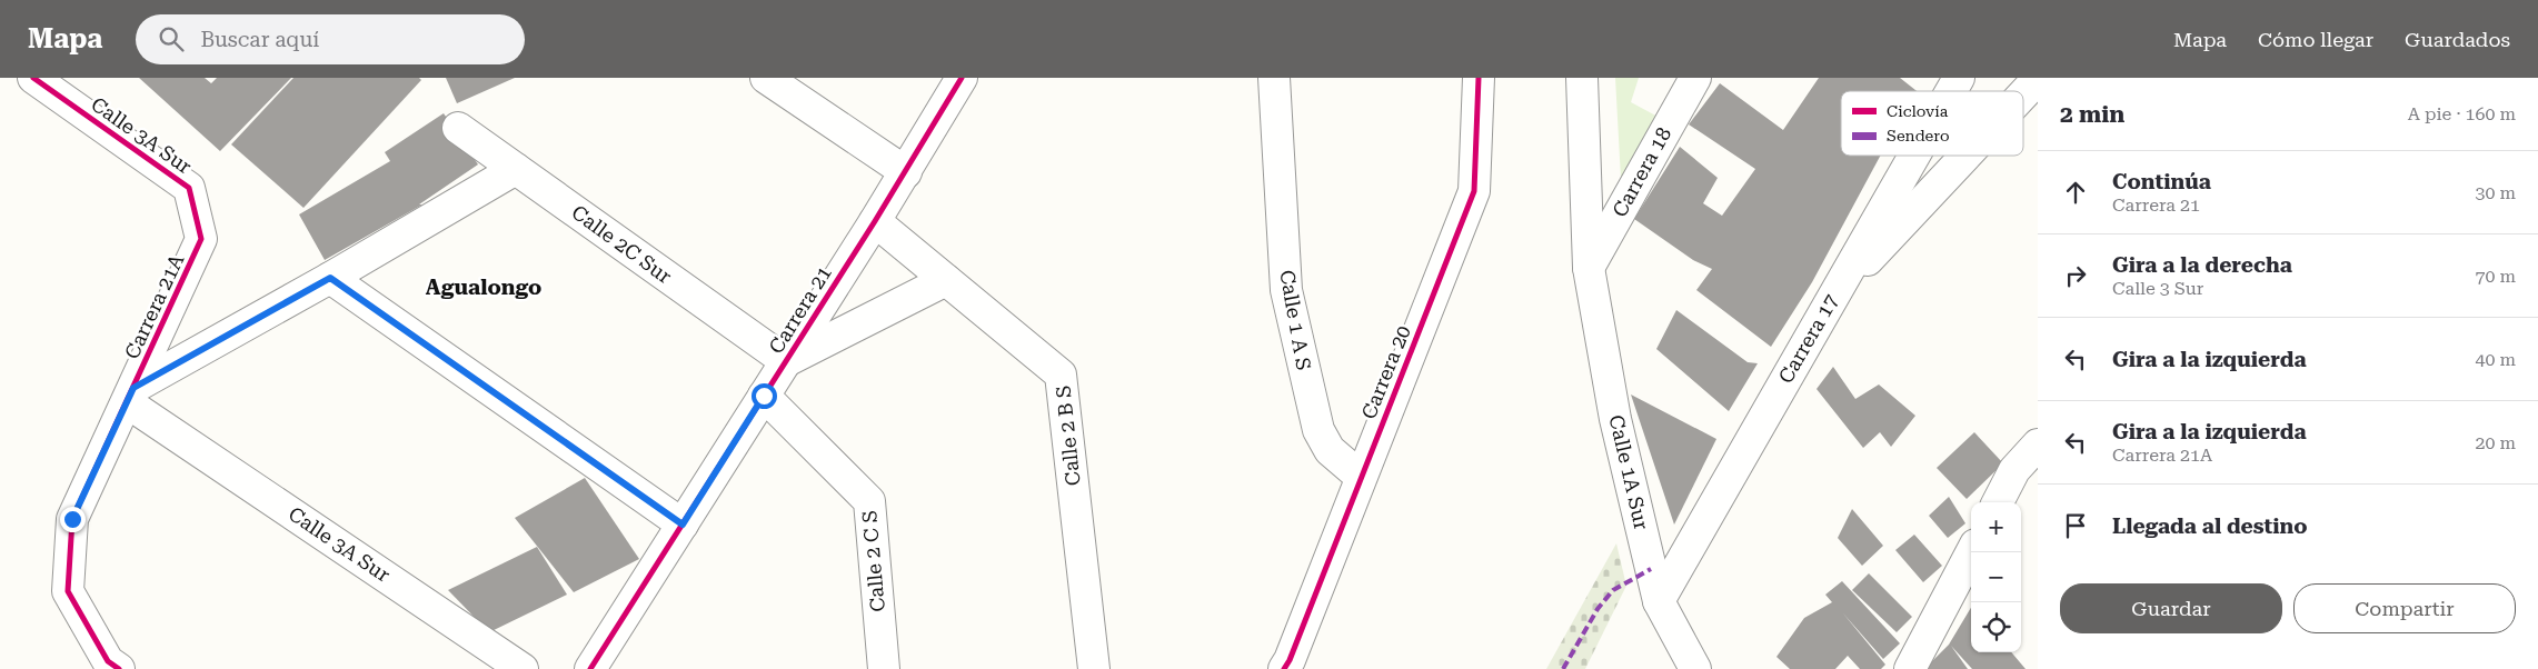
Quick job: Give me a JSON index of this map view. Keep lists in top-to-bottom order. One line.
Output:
{"streets":{"street":["Calle 3A Sur","Carrera 18","Calle 2C Sur","Carrera 21A","Carrera 21","Calle 1 A S","Carrera 17","Carrera 20","Calle 2 B S","Calle 1A Sur","Calle 2 C S"]},"crossings":[["Calle 3A Sur","Carrera 21A"],["Carrera 18","Calle 1A Sur"],["Calle 2C Sur","Carrera 21"],["Carrera 21","Calle 2 B S"],["Carrera 21","Calle 2 C S"],["Calle 1 A S","Carrera 20"],["Carrera 17","Calle 1A Sur"]],"districts":["Agualongo"],"legend":["Ciclovía","Sendero"],"page":{"header":"Mapa","search":"Buscar aquí","nav":["Mapa","Cómo llegar","Guardados"],"heading":["2 min","A pie · 160 m"],"list":[["Continúa","Carrera 21","30 m"],["Gira a la derecha","Calle 3 Sur","70 m"],["Gira a la izquierda","40 m"],["Gira a la izquierda","Carrera 21A","20 m"],"Llegada al destino"],"map_buttons":["+","−"],"buttons":["Guardar","Compartir"]}}
